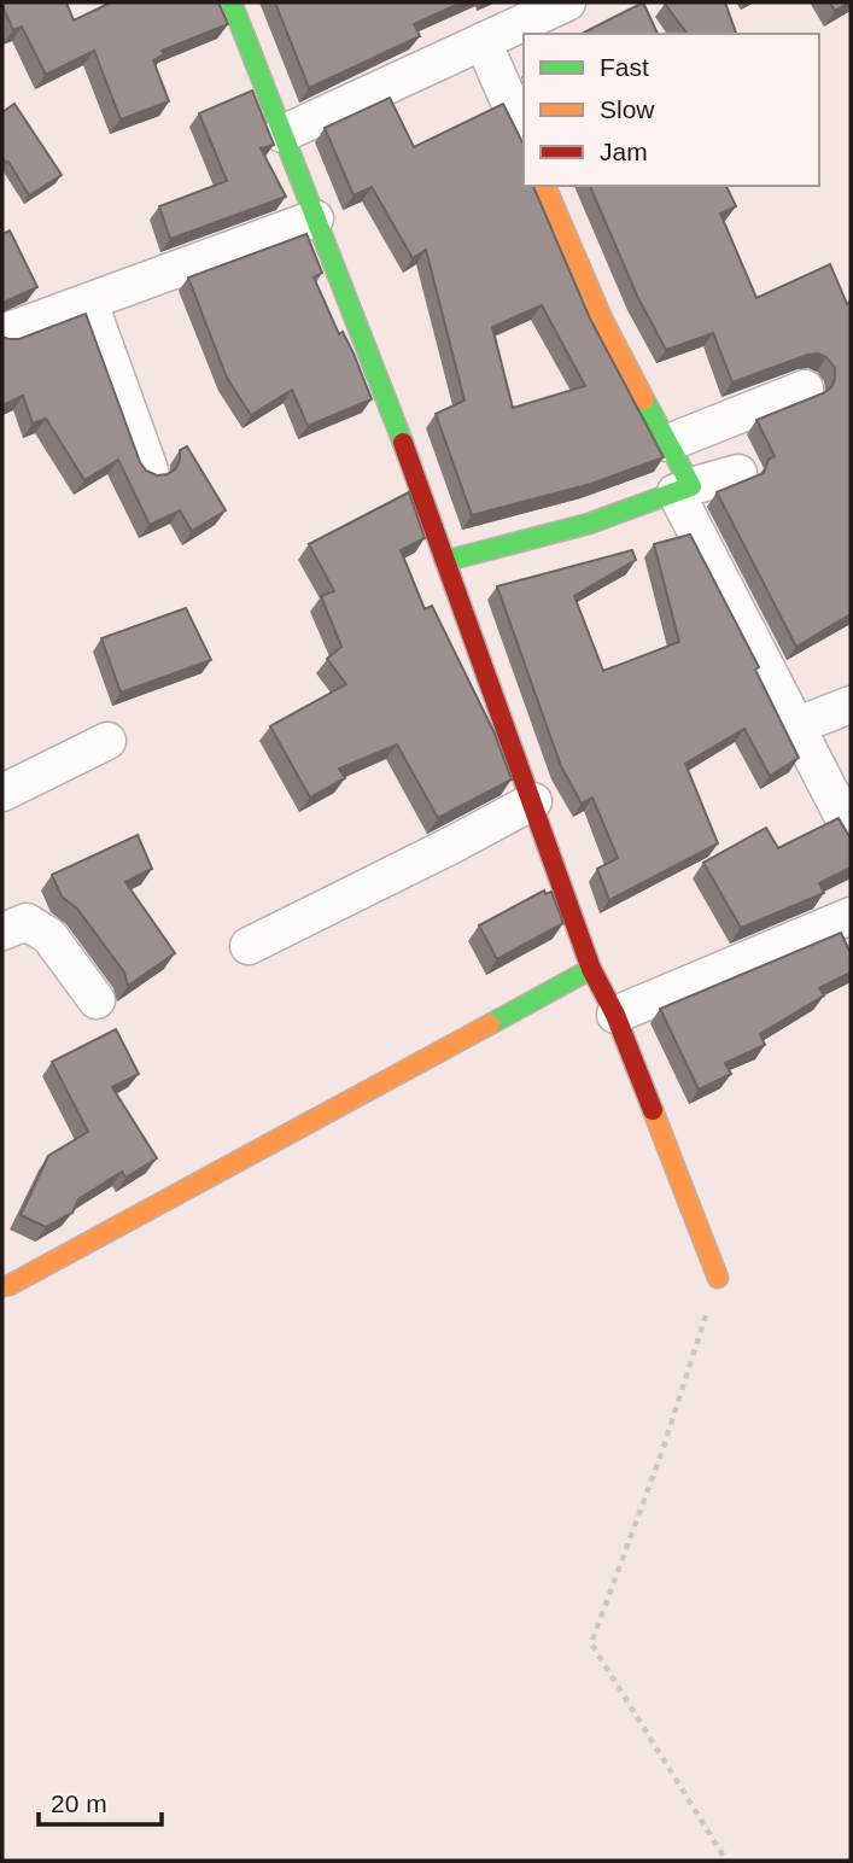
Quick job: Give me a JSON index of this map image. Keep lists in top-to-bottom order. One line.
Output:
{"legend":["Fast","Slow","Jam"],"scale_bar":"20 m"}
